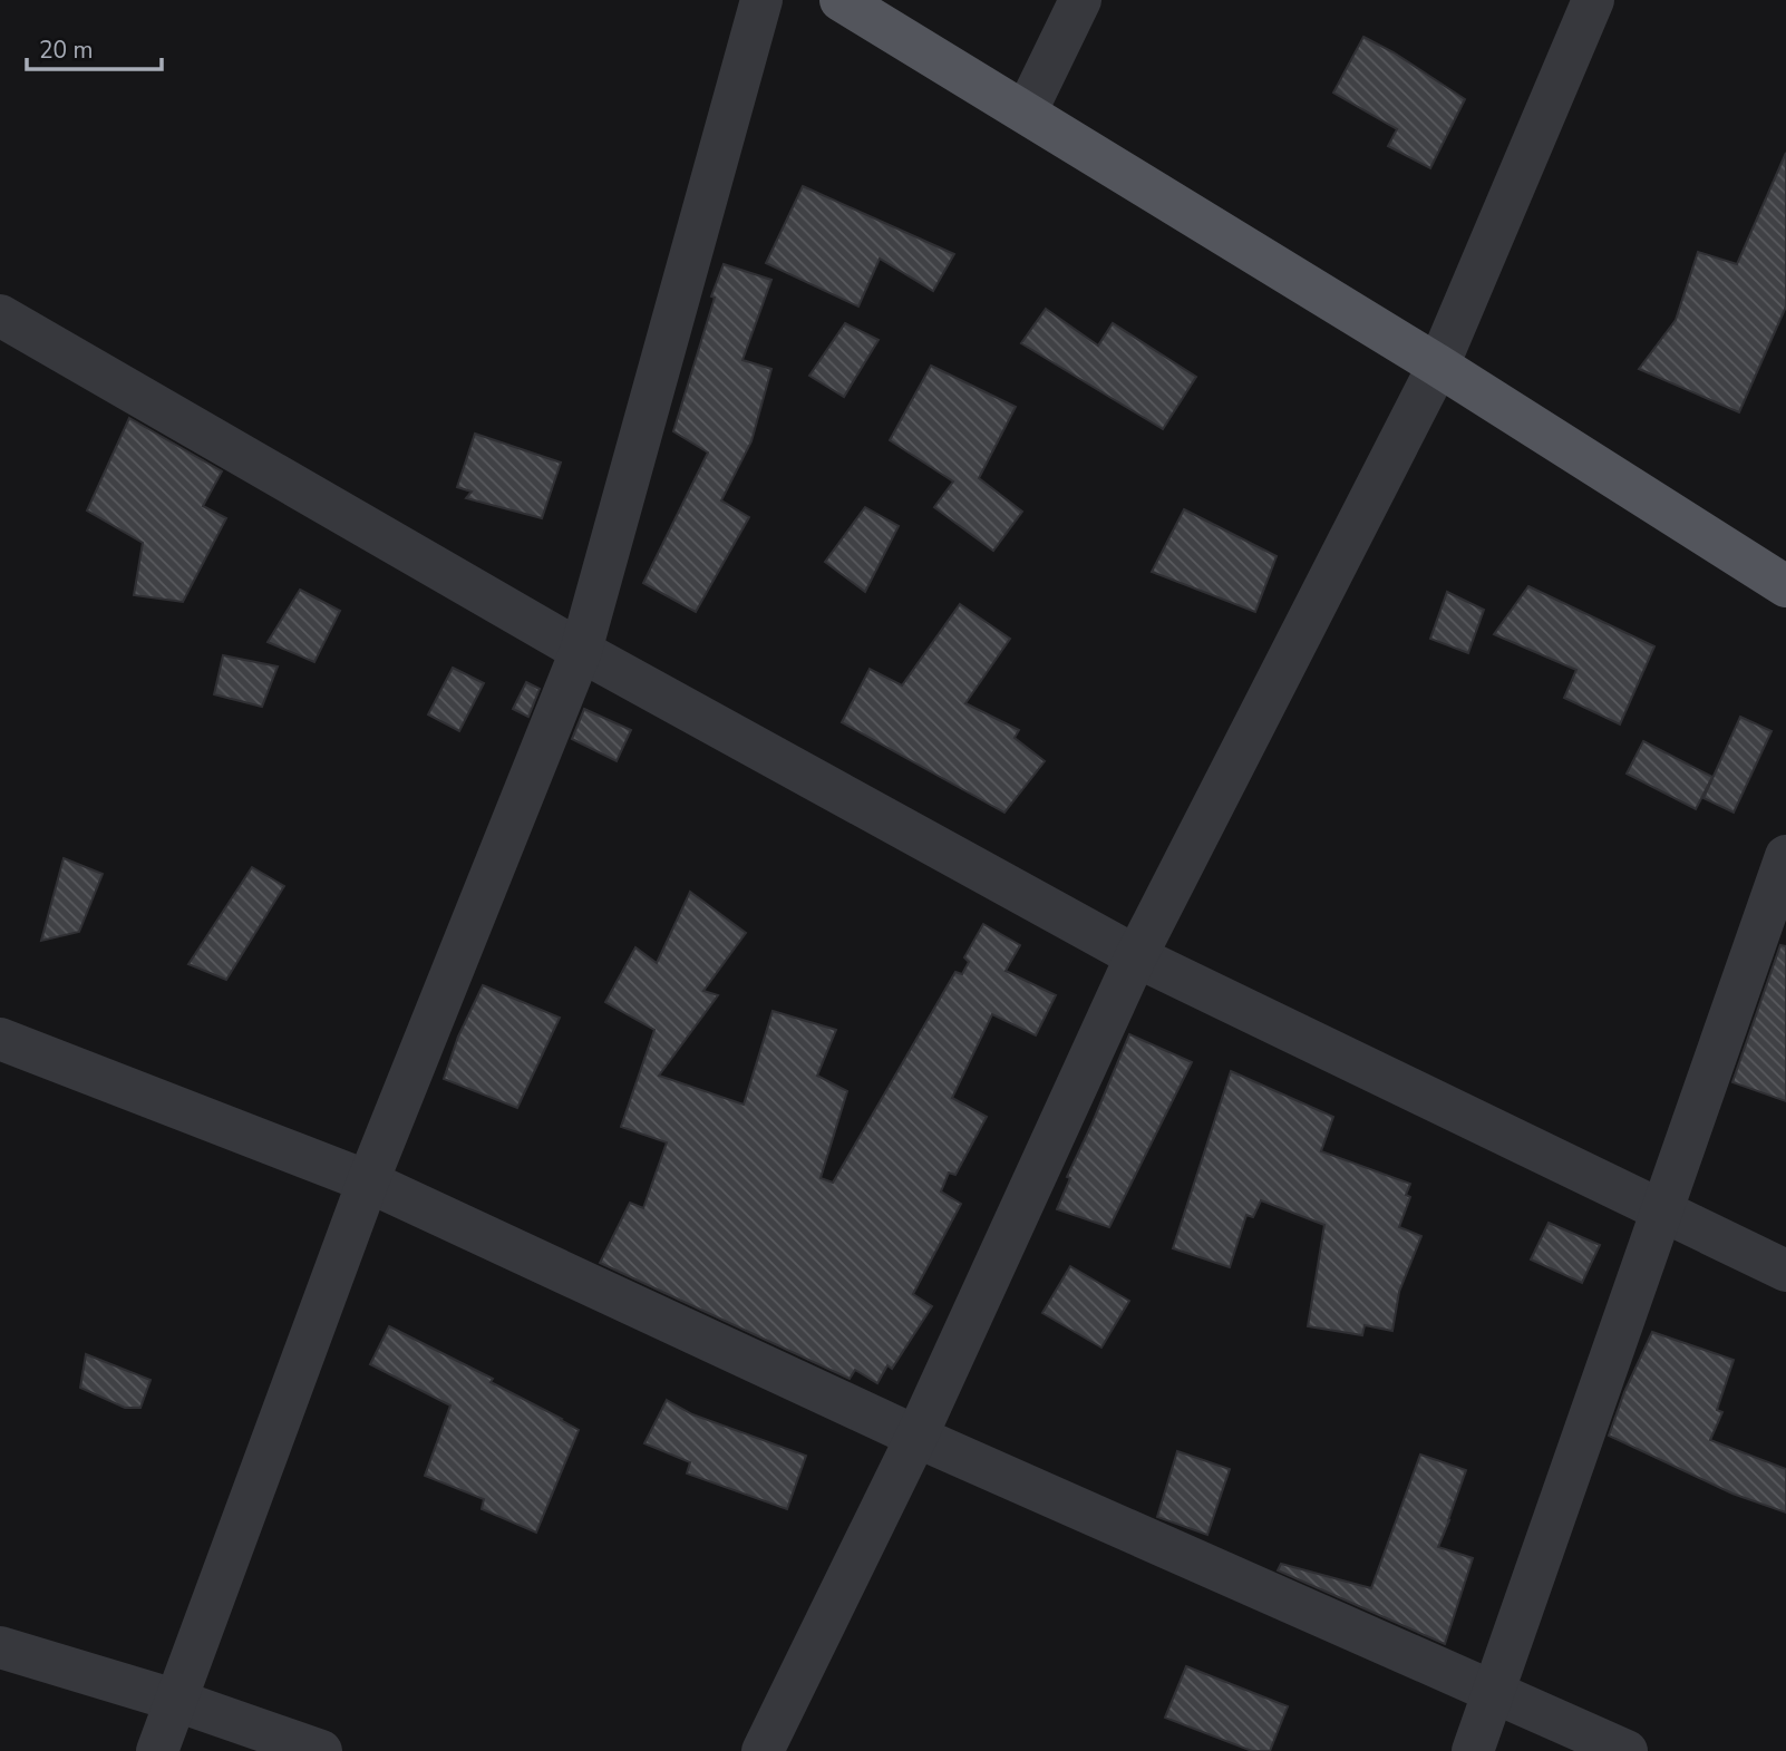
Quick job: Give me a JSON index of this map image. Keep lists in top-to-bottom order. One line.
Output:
{"scale_bar":"20 m"}
